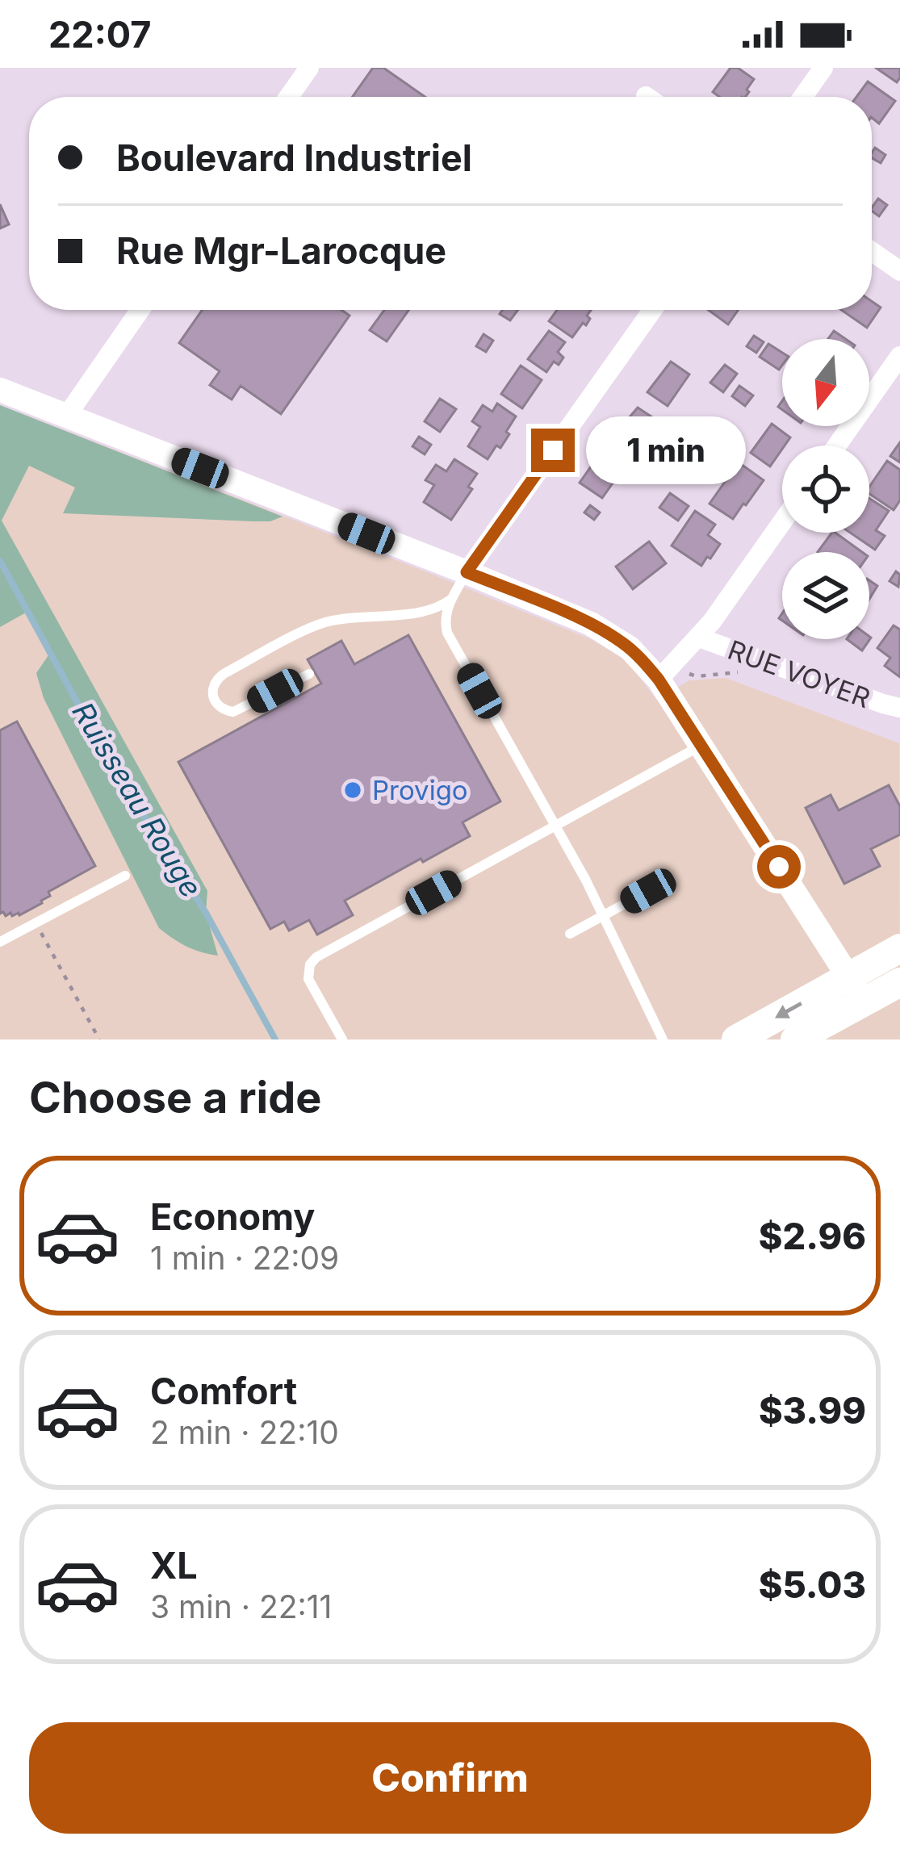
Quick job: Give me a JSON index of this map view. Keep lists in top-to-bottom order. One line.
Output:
{"streets":{"street":["RUE VOYER"]},"water":["Ruisseau Rouge"],"places":["Provigo"],"north":"bottom","page":{"status":"22:07","banner":["Boulevard Industriel","Rue Mgr-Larocque"],"bubble":"1 min","heading":"Choose a ride","list":[{"name":"Economy","note":"1 min · 22:09","value":"$2.96"},{"name":"Comfort","note":"2 min · 22:10","value":"$3.99"},{"name":"XL","note":"3 min · 22:11","value":"$5.03"}],"buttons":"Confirm"}}
